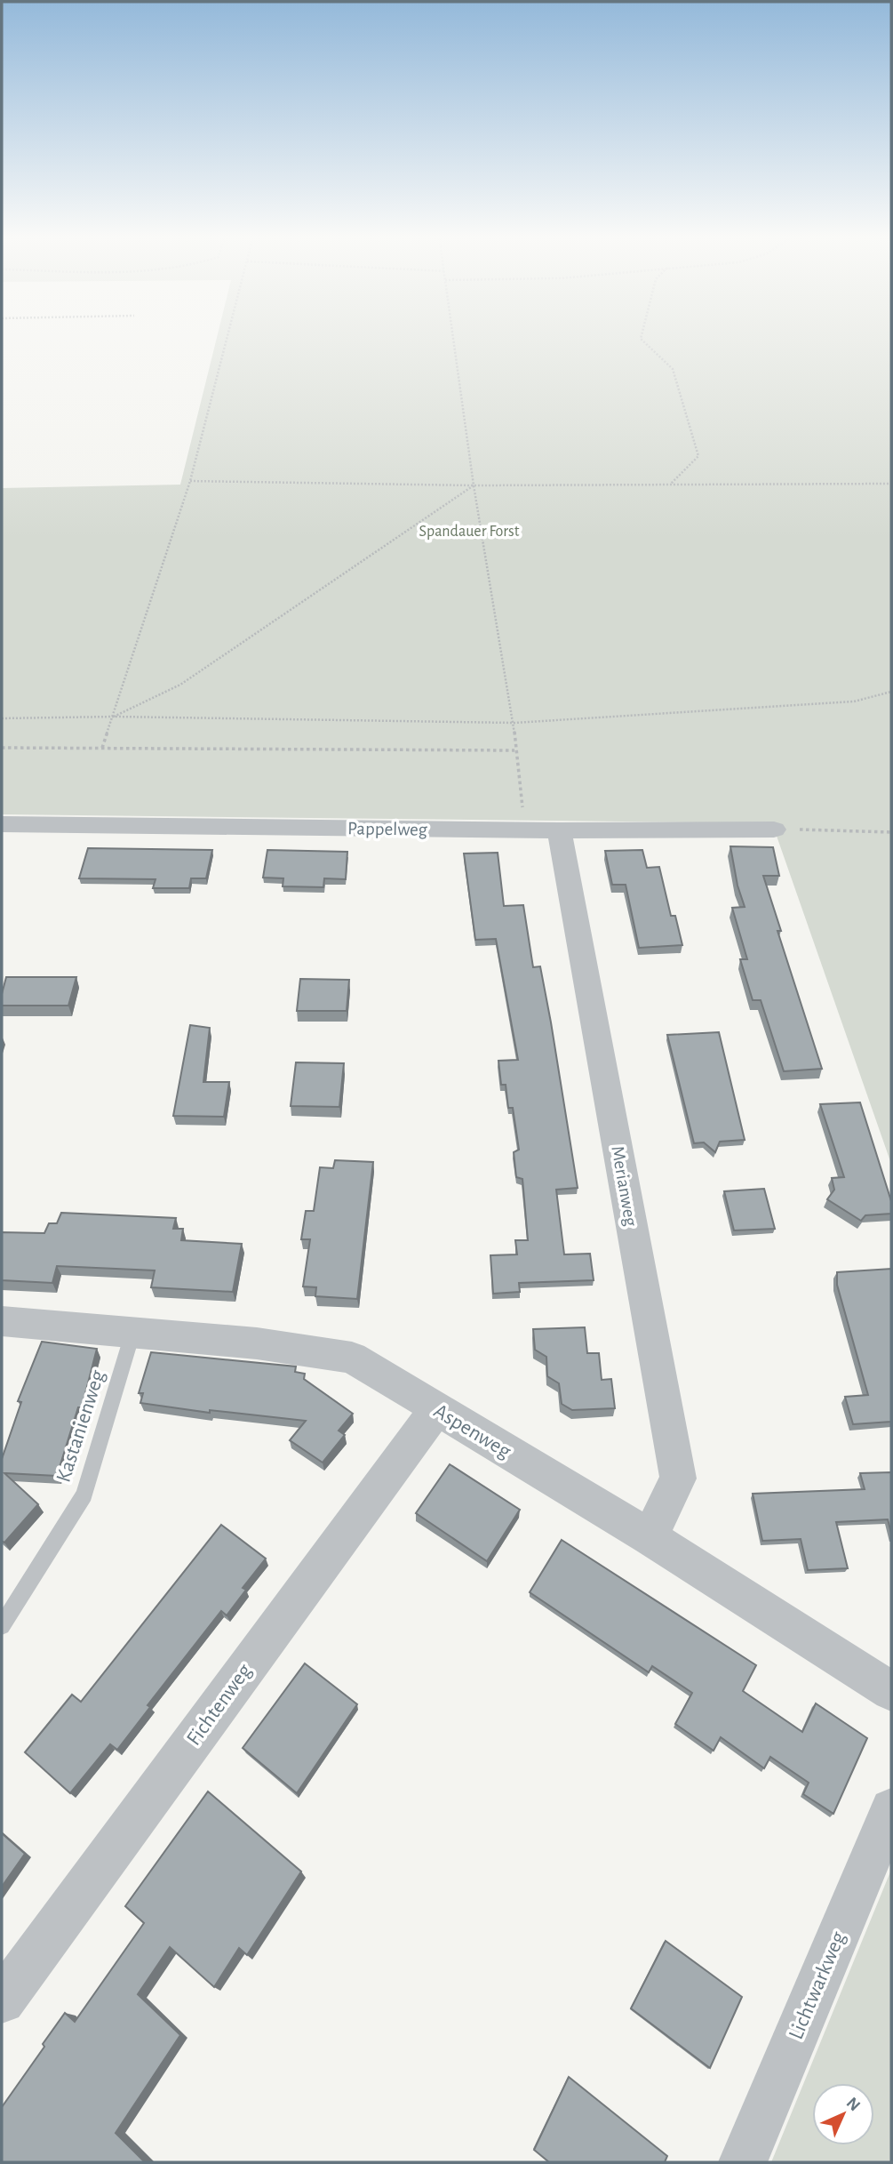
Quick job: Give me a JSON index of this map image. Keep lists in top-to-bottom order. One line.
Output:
{"streets":{"street":["Pappelweg","Merianweg","Aspenweg","Fichtenweg","Lichtwarkweg"],"lane":["Kastanienweg"]},"crossings":[["Pappelweg","Merianweg"],["Merianweg","Aspenweg"],["Kastanienweg","Aspenweg"],["Aspenweg","Fichtenweg"]],"parks":["Spandauer Forst"],"north":"top right"}
